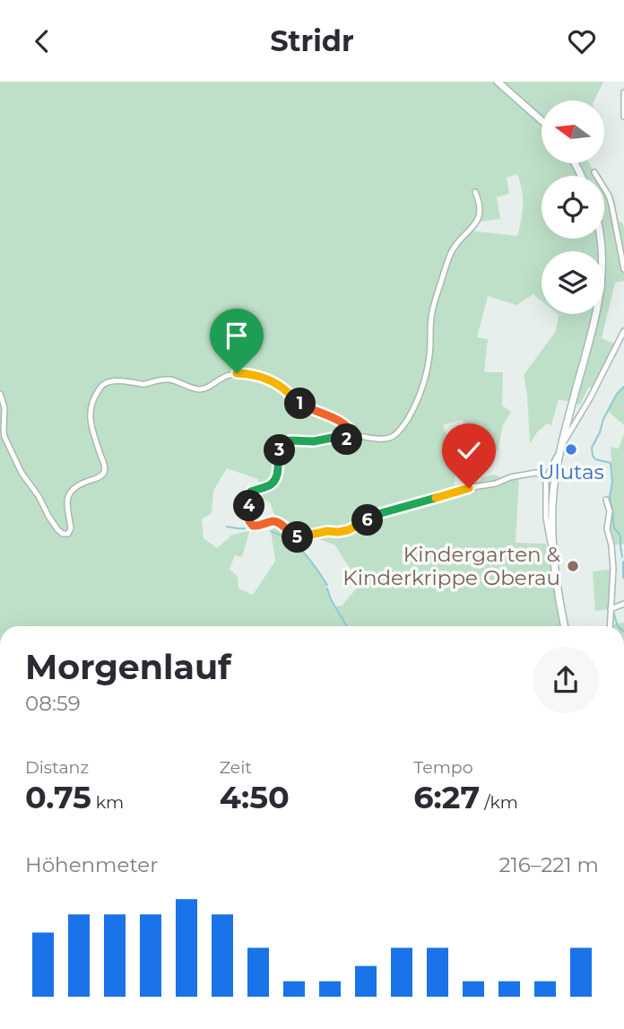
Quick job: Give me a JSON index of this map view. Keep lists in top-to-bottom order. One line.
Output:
{"places":["Ulutas","Kindergarten & Kinderkrippe Oberau"],"north":"left","page":{"header":"Stridr","pins":["1","2","3","4","6","5"],"heading":["Morgenlauf","08:59"],"stats":[["Distanz","0.75 km"],["Zeit","4:50"],["Tempo","6:27 /km"]],"chart":["Höhenmeter","216–221 m"]}}
